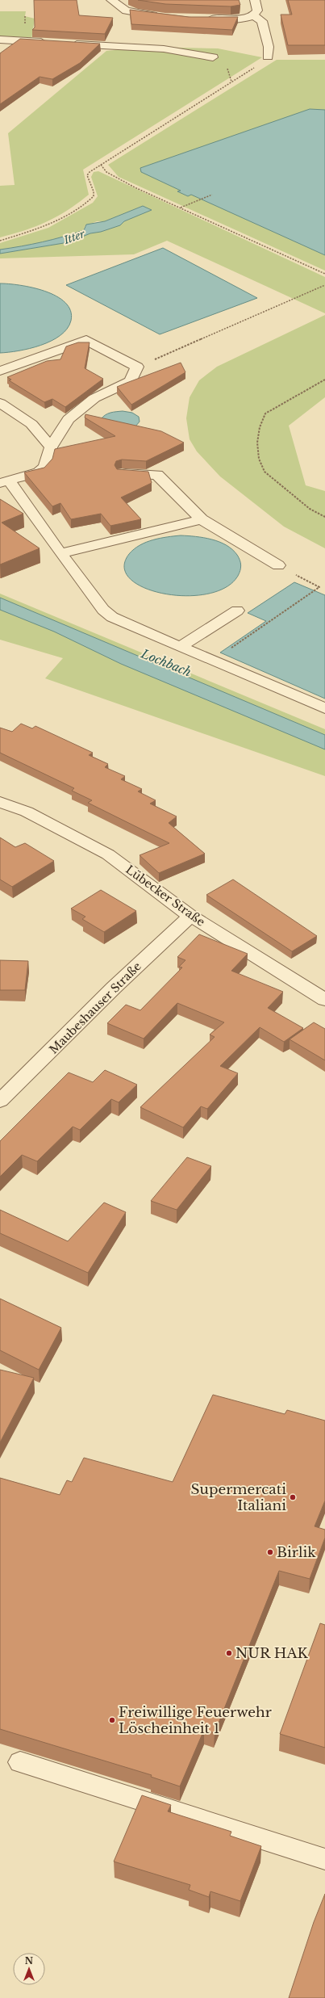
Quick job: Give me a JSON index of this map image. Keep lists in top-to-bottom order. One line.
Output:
{"streets":{"street":["Lübecker Straße","Maubeshauser Straße"]},"crossings":[["Lübecker Straße","Maubeshauser Straße"]],"water":["Itter","Lochbach"],"places":["Supermercati Italiani","Birlik","NUR HAK","Freiwillige Feuerwehr Löscheinheit 1"],"north":"top"}
